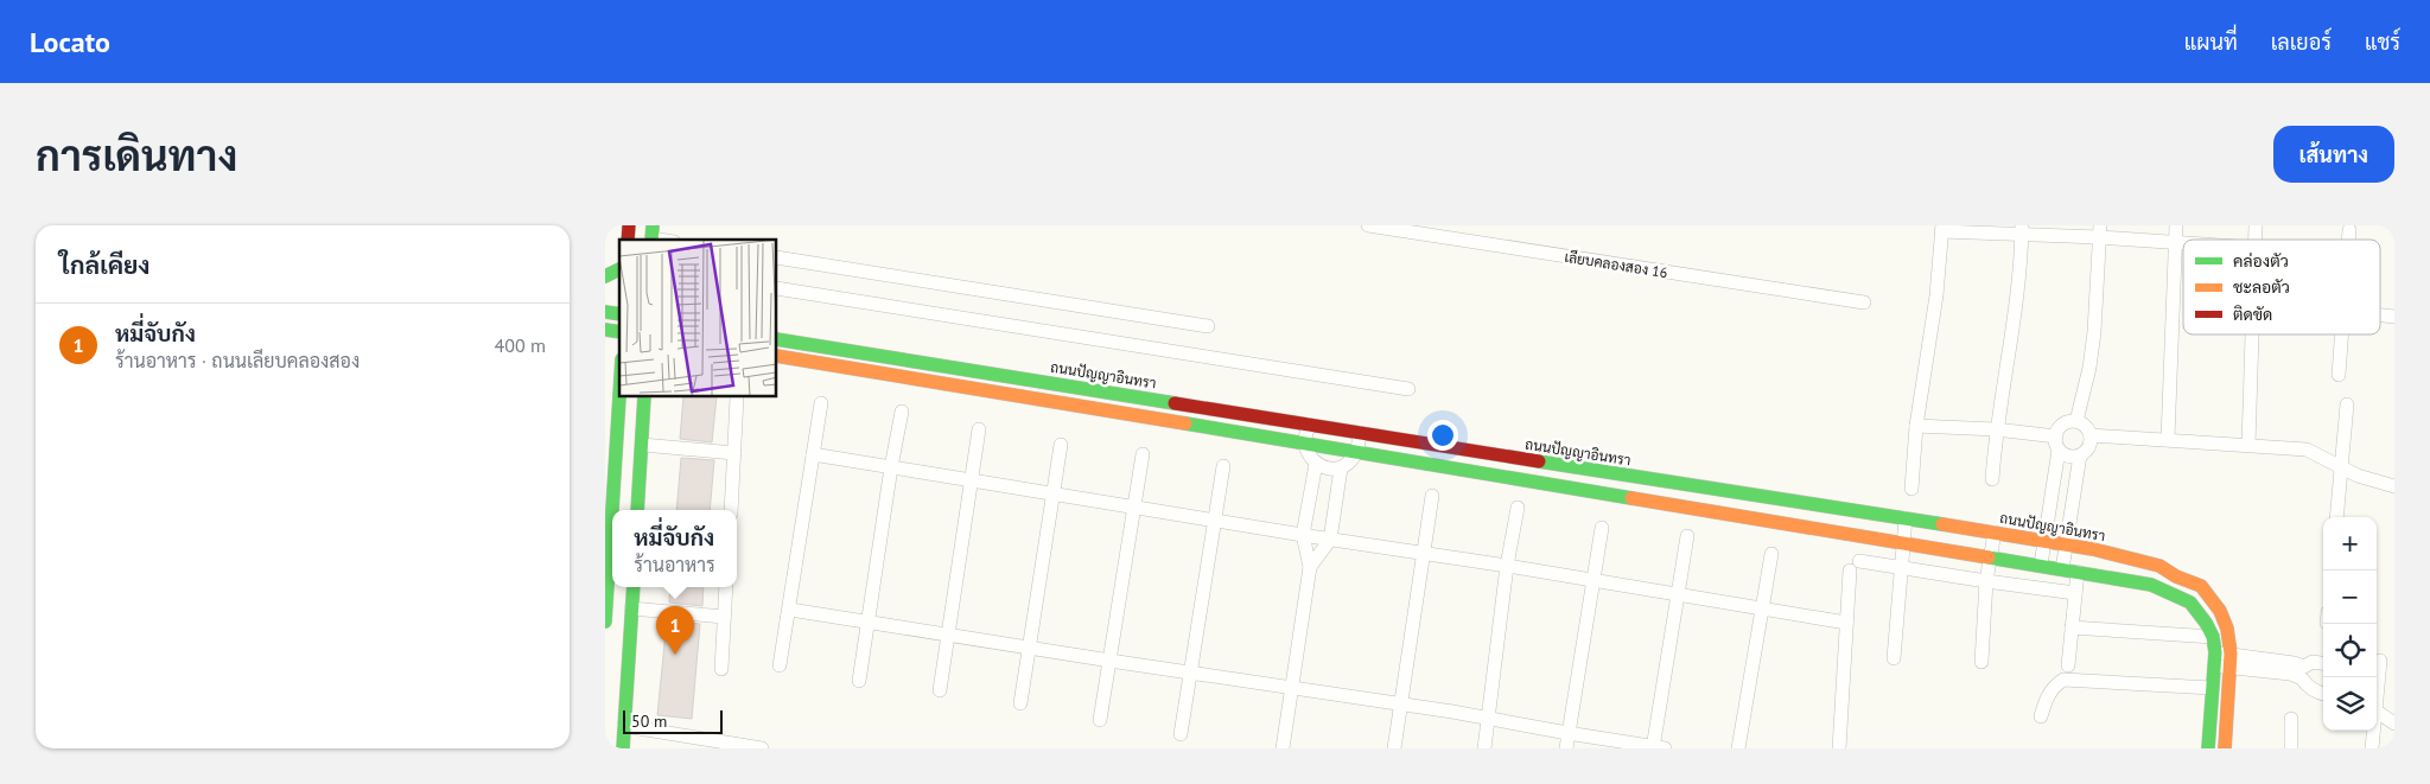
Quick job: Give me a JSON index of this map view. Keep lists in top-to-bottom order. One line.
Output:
{"streets":{"street":["เลียบคลองสอง 16","ถนนปัญญาอินทรา"]},"legend":["คล่องตัว","ชะลอตัว","ติดขัด"],"scale_bar":"50 m","page":{"header":"Locato","nav":["แผนที่","เลเยอร์","แชร์"],"buttons":"เส้นทาง","title":"การเดินทาง","heading":"ใกล้เคียง","list":[{"mark":"1","name":"หมี่จับกัง","note":"ร้านอาหาร · ถนนเลียบคลองสอง","value":"400 m"}],"popup":["หมี่จับกัง","ร้านอาหาร"],"map_buttons":["+","−"],"pins":"1","scale":"50 m"}}
